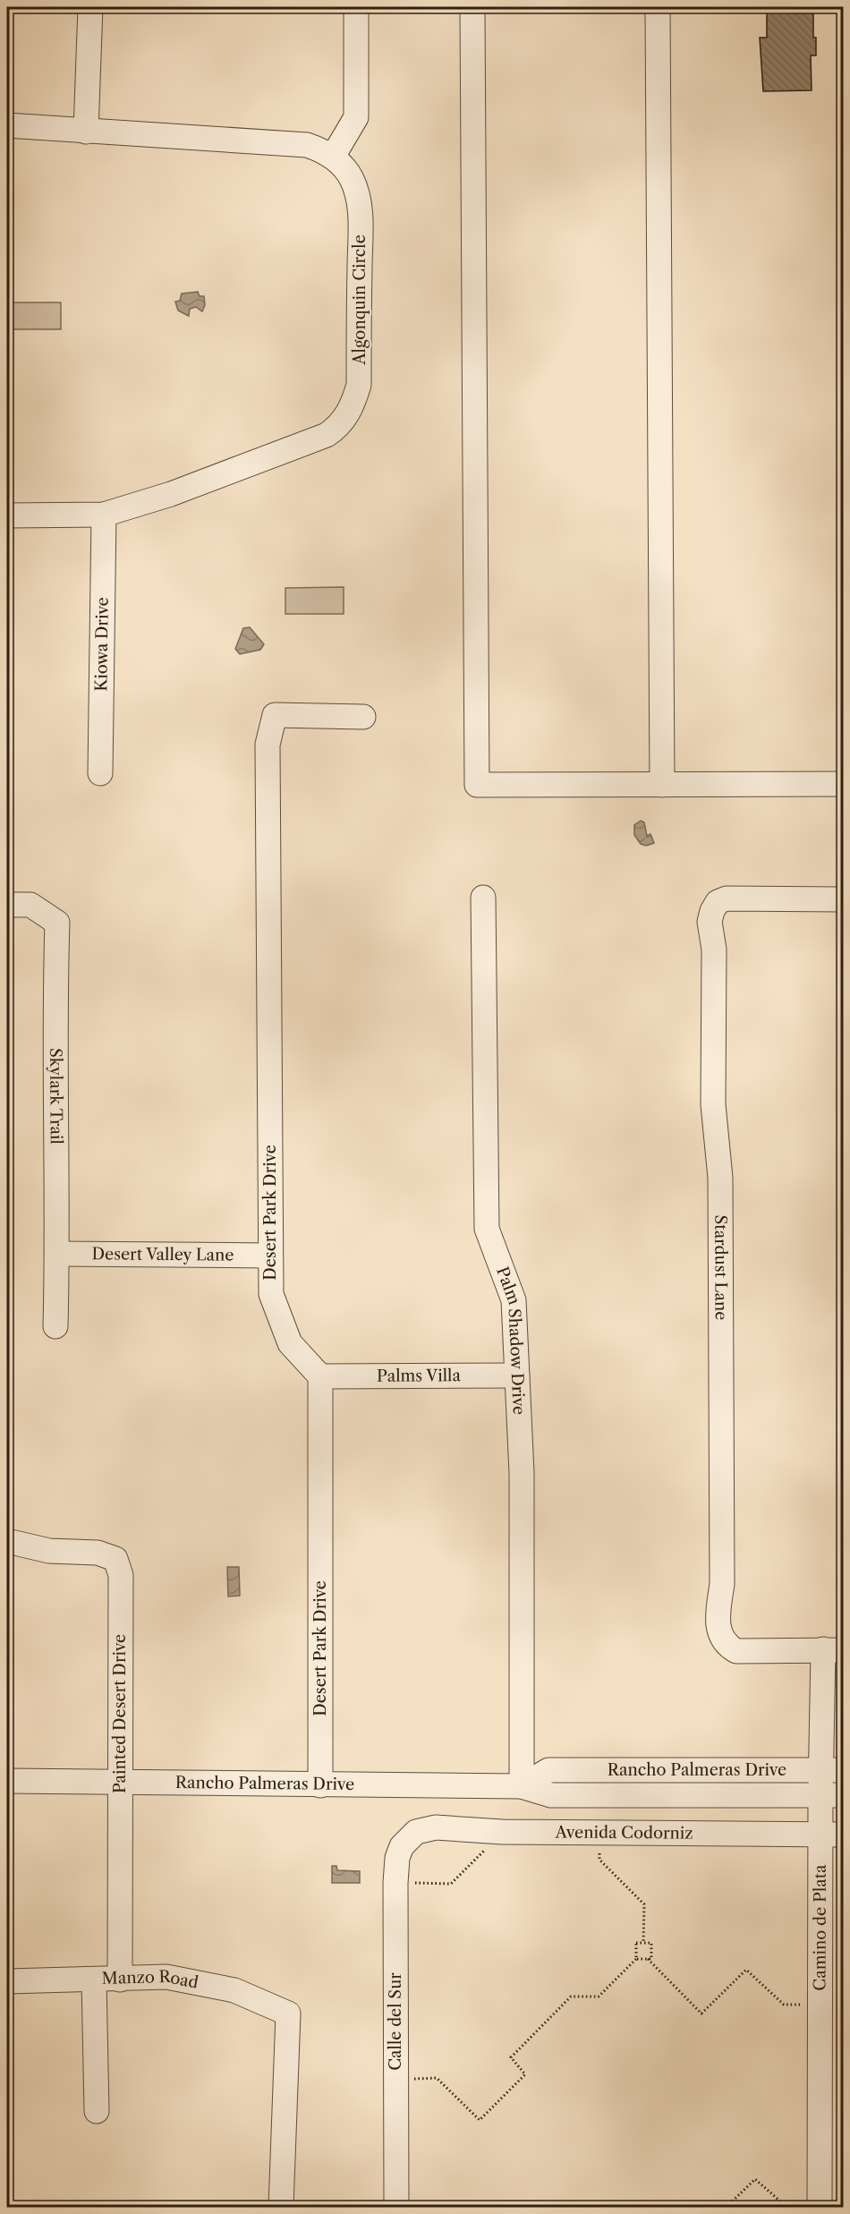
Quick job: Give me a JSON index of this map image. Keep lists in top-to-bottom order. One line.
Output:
{"streets":{"street":["Algonquin Circle","Kiowa Drive","Skylark Trail","Desert Park Drive","Desert Valley Lane","Stardust Lane","Palm Shadow Drive","Palms Villa","Painted Desert Drive","Rancho Palmeras Drive","Avenida Codorniz","Camino de Plata","Manzo Road","Calle del Sur"]},"crossings":[["Algonquin Circle","Kiowa Drive"],["Skylark Trail","Desert Valley Lane"],["Desert Park Drive","Desert Valley Lane"],["Desert Park Drive","Palms Villa"],["Desert Park Drive","Rancho Palmeras Drive"],["Stardust Lane","Camino de Plata"],["Palm Shadow Drive","Palms Villa"],["Palm Shadow Drive","Rancho Palmeras Drive"],["Painted Desert Drive","Rancho Palmeras Drive"],["Painted Desert Drive","Manzo Road"],["Rancho Palmeras Drive","Camino de Plata"],["Avenida Codorniz","Camino de Plata"],["Avenida Codorniz","Calle del Sur"]]}
